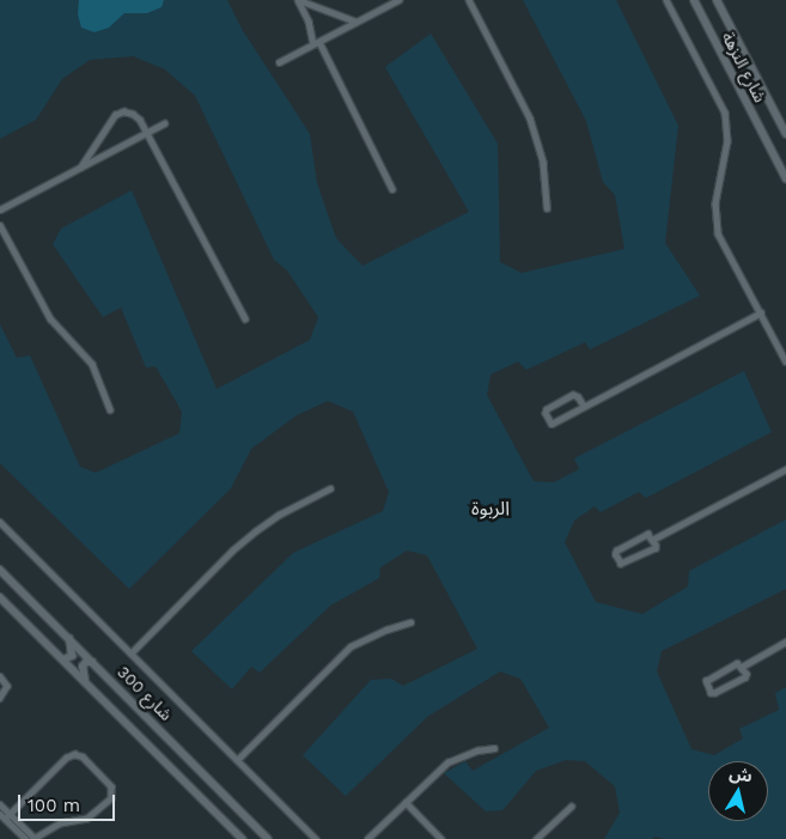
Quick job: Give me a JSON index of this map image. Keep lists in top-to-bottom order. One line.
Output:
{"streets":{"main road":["شارع النزهة"],"street":["شارع 300"]},"districts":["الربوة"],"scale_bar":"100 m","north":"top"}
